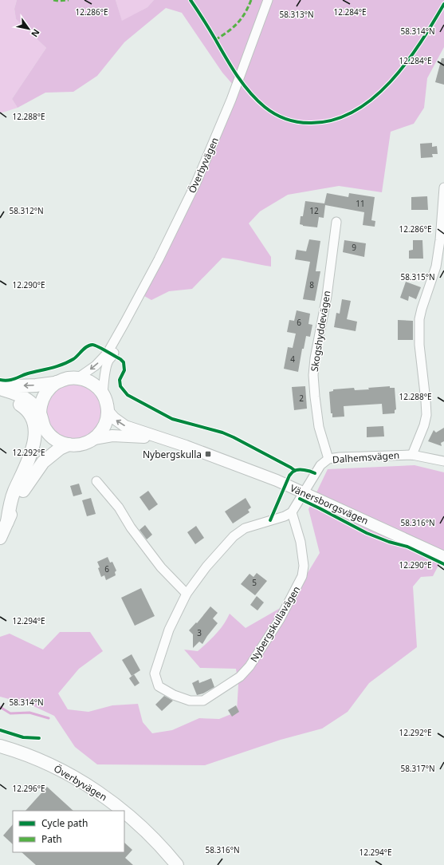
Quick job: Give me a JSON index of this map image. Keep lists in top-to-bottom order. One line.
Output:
{"streets":{"main road":["Överbyvägen","Vänersborgsvägen"],"street":["Skogshyddevägen","Dalhemsvägen","Nybergskullavägen"]},"crossings":[["Överbyvägen","Vänersborgsvägen"],["Skogshyddevägen","Dalhemsvägen"],["Dalhemsvägen","Vänersborgsvägen"]],"places":{"transit":["Nybergskulla"]},"house_numbers":["11","12","9","8","6","4","2","6","5","3"],"legend":["Cycle path","Path"],"north":"bottom right","coordinates":["12.286°E","12.284°E","58.313°N","58.314°N","12.288°E","58.312°N","58.315°N","12.290°E","12.292°E","58.316°N","12.294°E","58.317°N","12.296°E"]}
